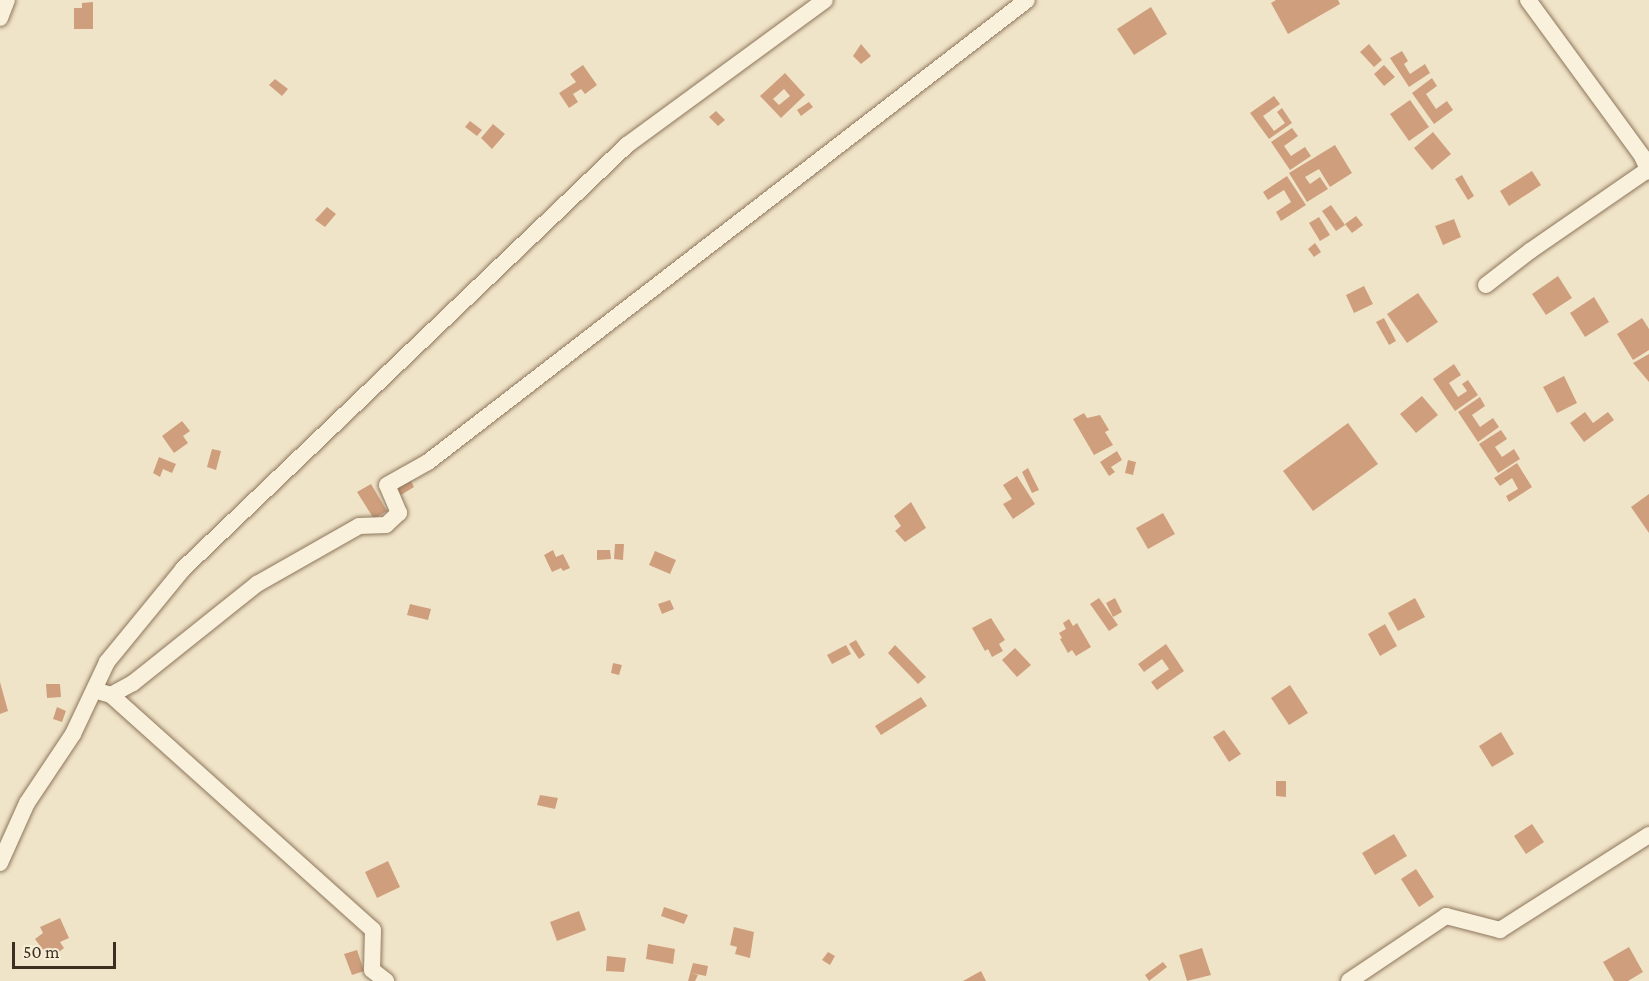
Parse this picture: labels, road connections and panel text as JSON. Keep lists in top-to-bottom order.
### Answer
{
  "scale_bar": "50 m"
}
